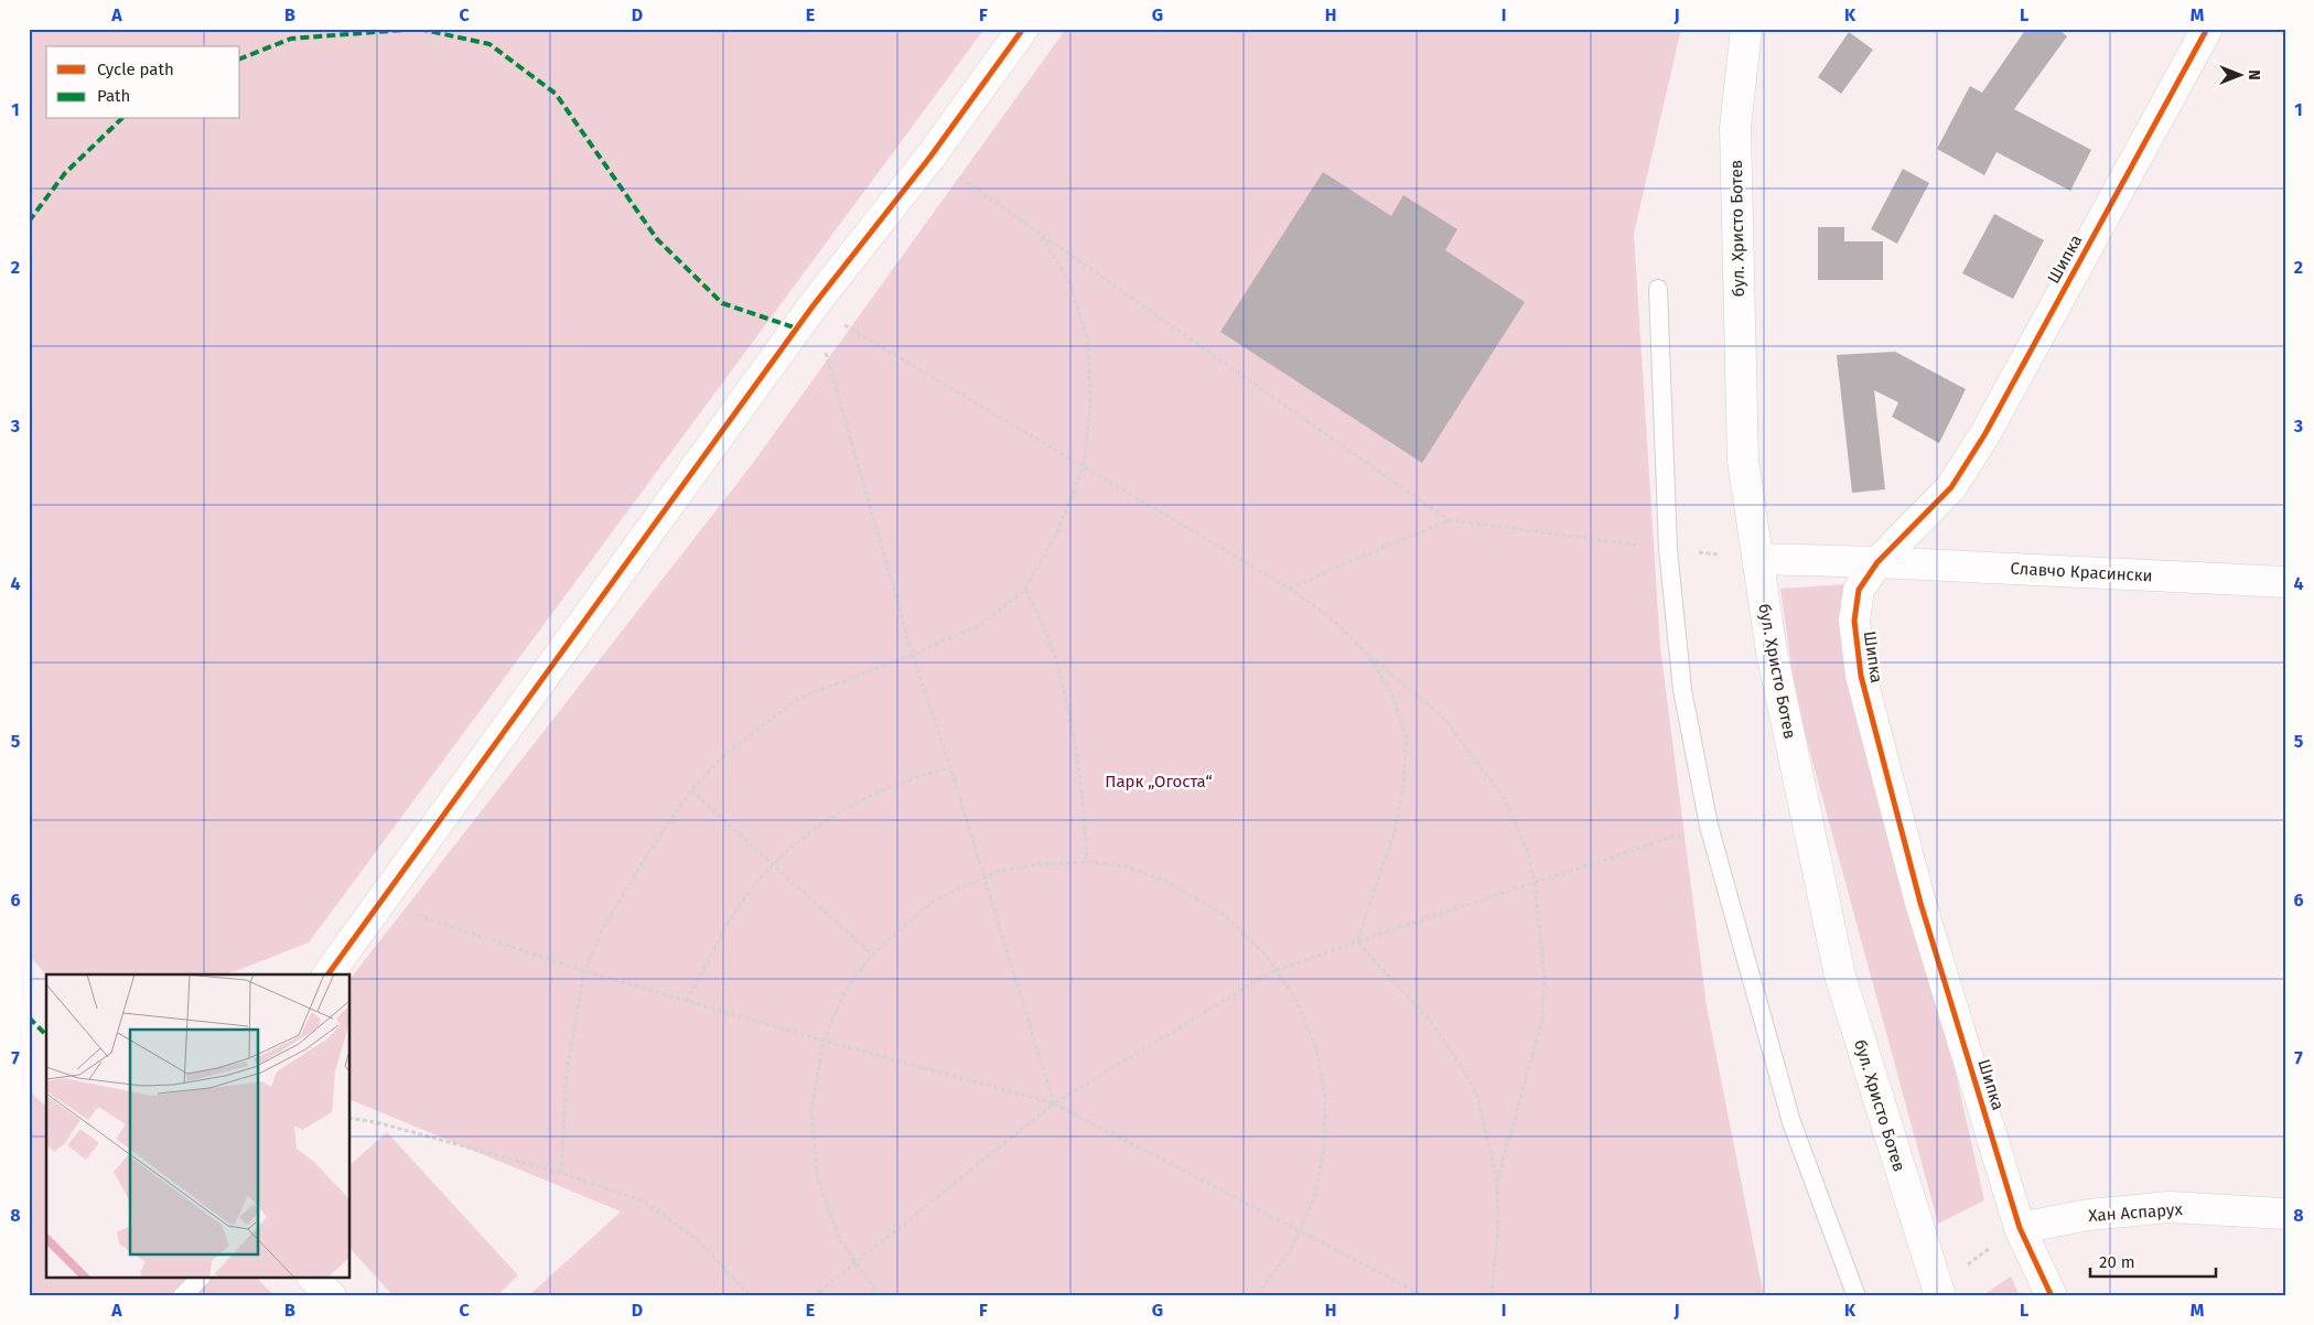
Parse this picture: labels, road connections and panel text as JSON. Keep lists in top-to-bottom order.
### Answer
{
  "streets": {
    "street": [
      "бул. Христо Ботев",
      "Шипка",
      "Славчо Красински",
      "Хан Аспарух"
    ]
  },
  "crossings": [
    ["бул. Христо Ботев", "Славчо Красински"],
    ["Шипка", "Славчо Красински"],
    ["Шипка", "Хан Аспарух"]
  ],
  "parks": ["Парк „Огоста“"],
  "legend": ["Cycle path", "Path"],
  "scale_bar": "20 m",
  "north": "right",
  "grid": {
    "columns": [
      "A",
      "B",
      "C",
      "D",
      "E",
      "F",
      "G",
      "H",
      "I",
      "J",
      "K",
      "L",
      "M"
    ],
    "rows": [
      "1",
      "2",
      "3",
      "4",
      "5",
      "6",
      "7",
      "8"
    ]
  }
}
